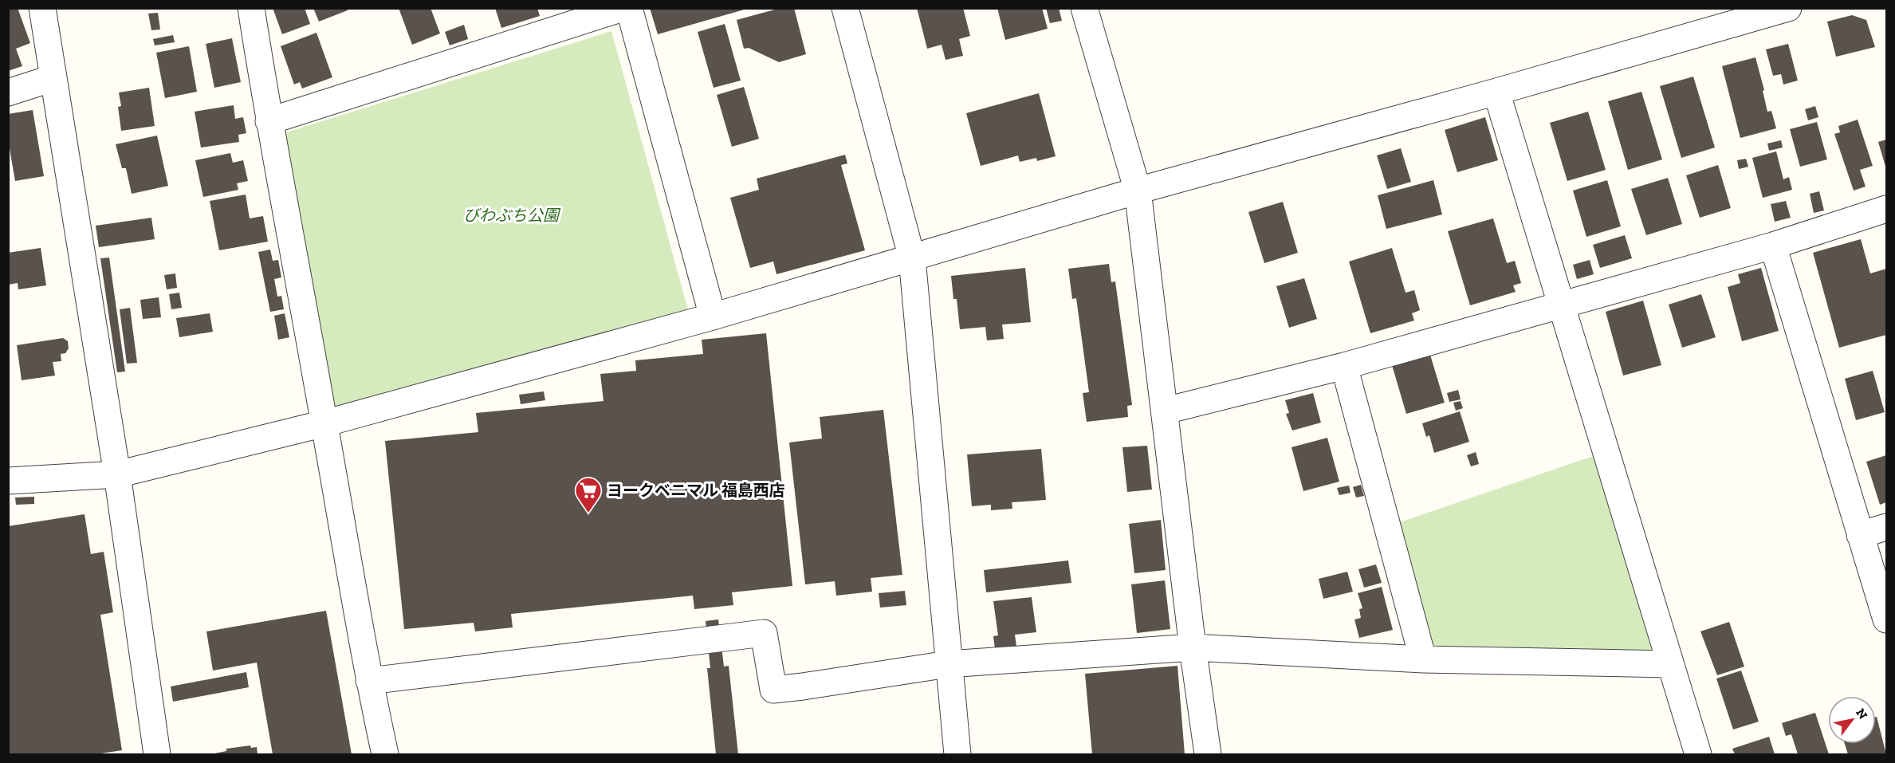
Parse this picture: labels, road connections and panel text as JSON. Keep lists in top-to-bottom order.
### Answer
{
  "parks": ["びわぶち公園"],
  "places": {
    "supermarket": ["ヨークベニマル 福島西店"]
  },
  "north": "top right"
}
